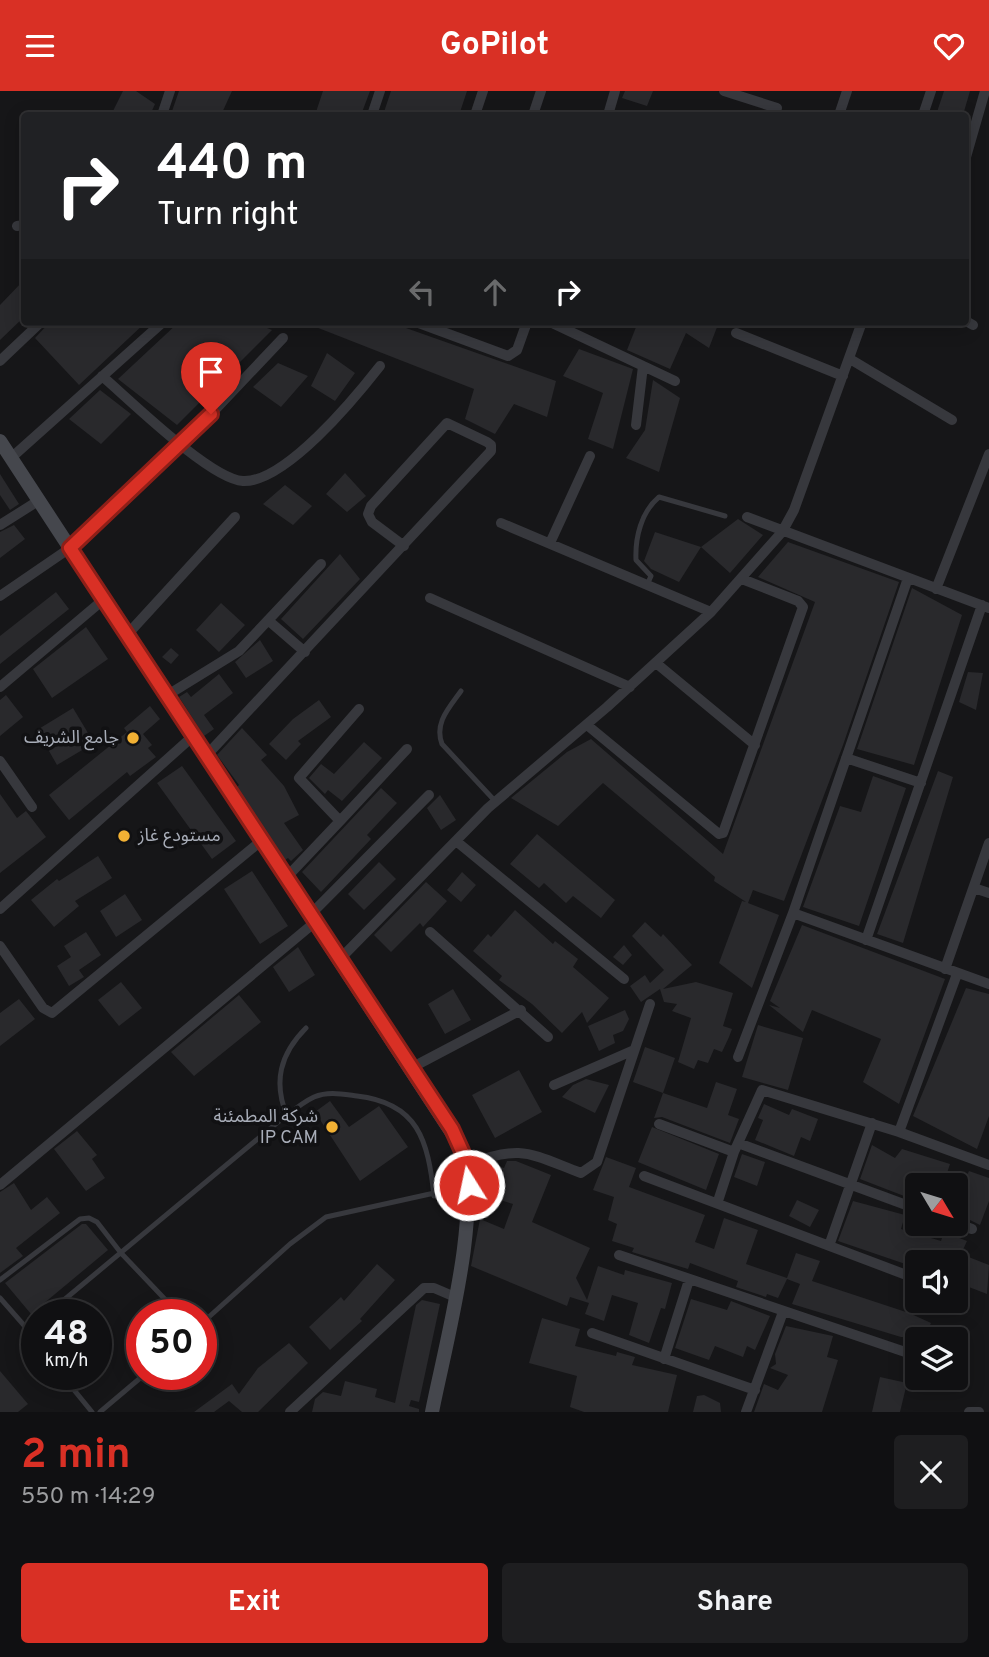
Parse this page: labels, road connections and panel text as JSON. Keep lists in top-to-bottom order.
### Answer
{
  "places": ["جامع الشريف", "مستودع غاز", "شركة المطمئنة IP CAM"],
  "north": "bottom right",
  "page": {
    "header": "GoPilot",
    "turn": ["440 m", "Turn right"],
    "speed": "48 km/h",
    "limit": "50",
    "heading": ["2 min", "550 m · 14:29"],
    "buttons": ["Exit", "Share"]
  }
}
